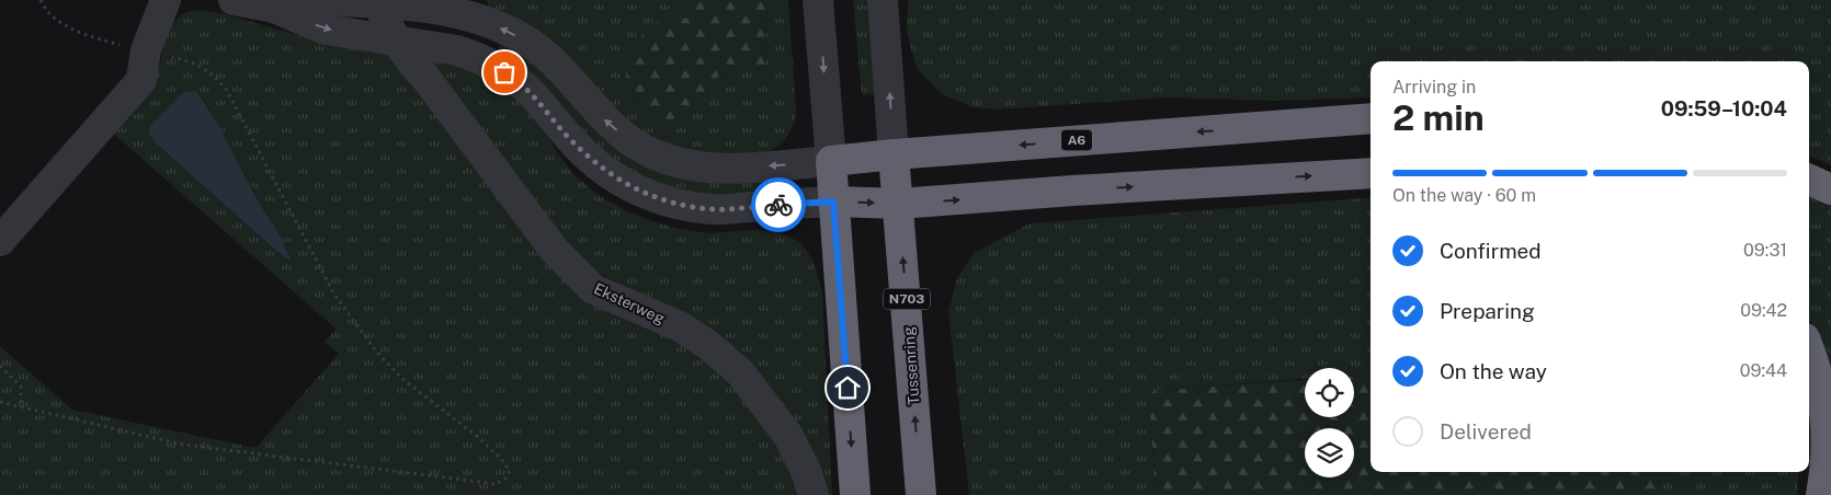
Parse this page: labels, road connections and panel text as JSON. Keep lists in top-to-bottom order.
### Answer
{
  "streets": {
    "highway": ["A6", "N703", "Tussenring"],
    "street": ["Eksterweg"]
  },
  "crossings": [
    ["A6", "Tussenring"]
  ],
  "page": {
    "heading": ["2 min", "Arriving in", "09:59–10:04"],
    "bar": "On the way · 60 m",
    "list": [
      ["Confirmed", "09:31"],
      ["Preparing", "09:42"],
      ["On the way", "09:44"],
      "Delivered"
    ]
  }
}
